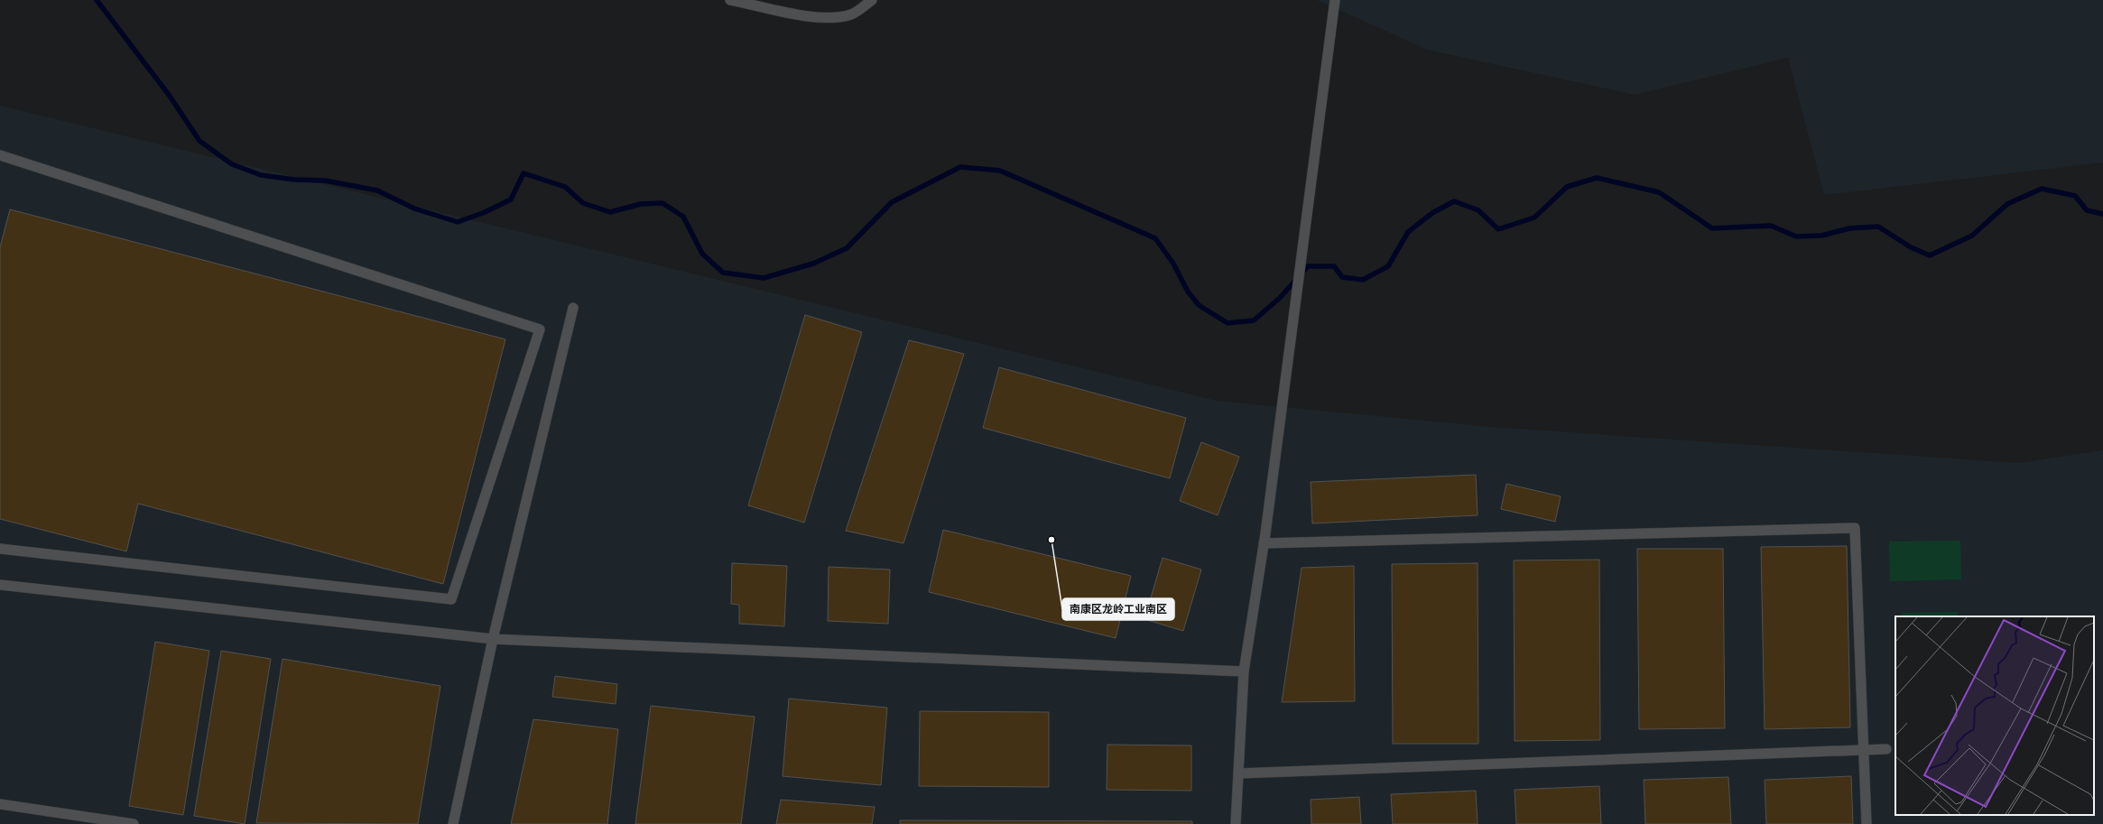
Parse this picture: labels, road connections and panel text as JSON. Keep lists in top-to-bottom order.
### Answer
{
  "places": ["南康区龙岭工业南区"]
}
